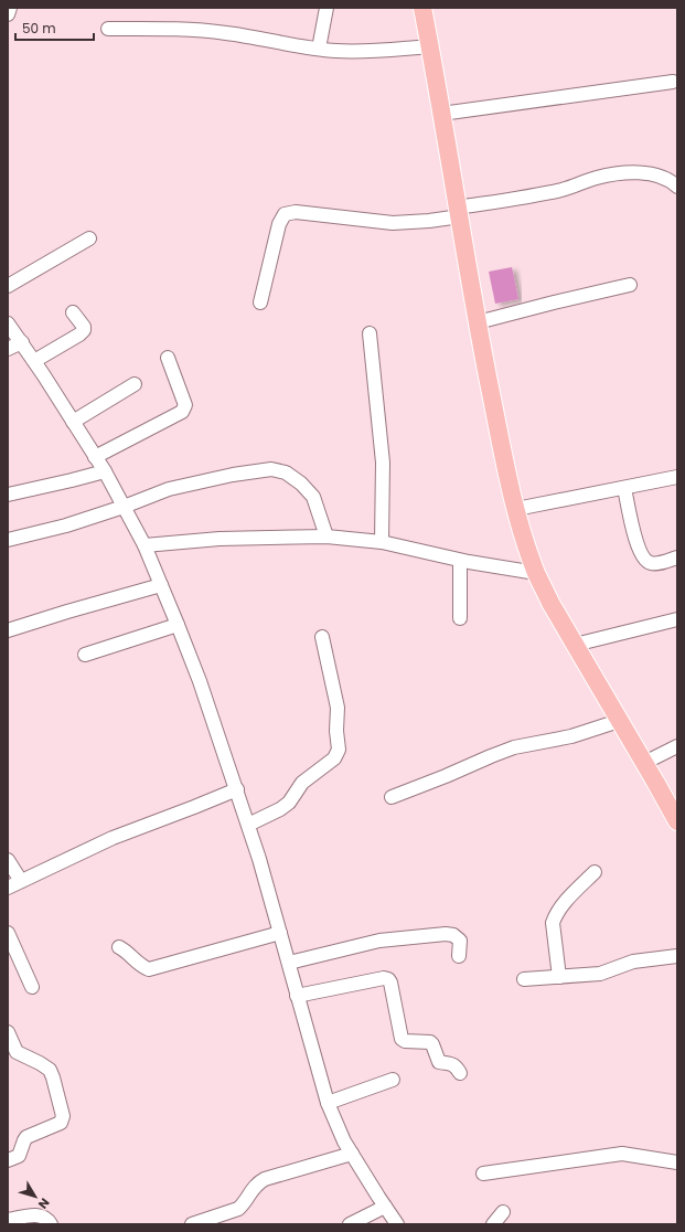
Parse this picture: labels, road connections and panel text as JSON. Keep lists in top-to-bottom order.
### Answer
{
  "scale_bar": "50 m",
  "north": "bottom right"
}
